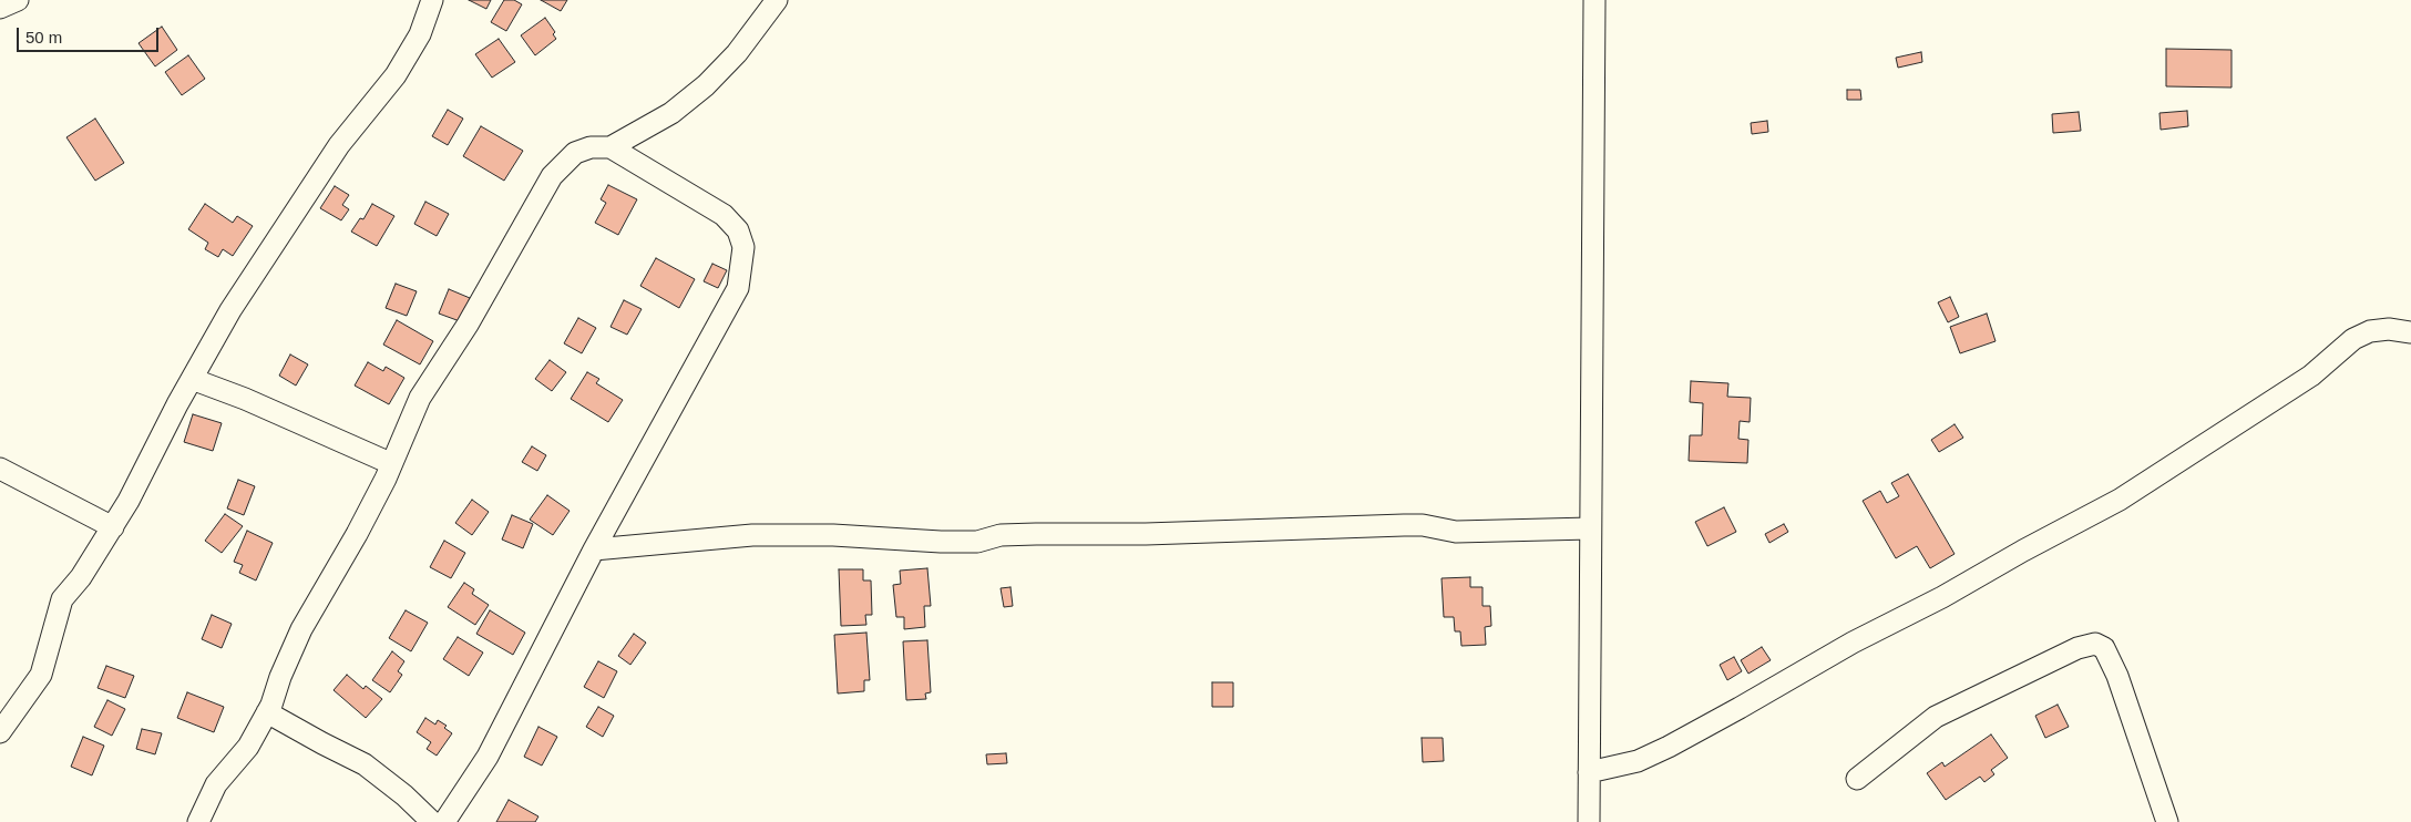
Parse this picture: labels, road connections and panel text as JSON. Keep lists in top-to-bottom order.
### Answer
{
  "scale_bar": "50 m"
}
